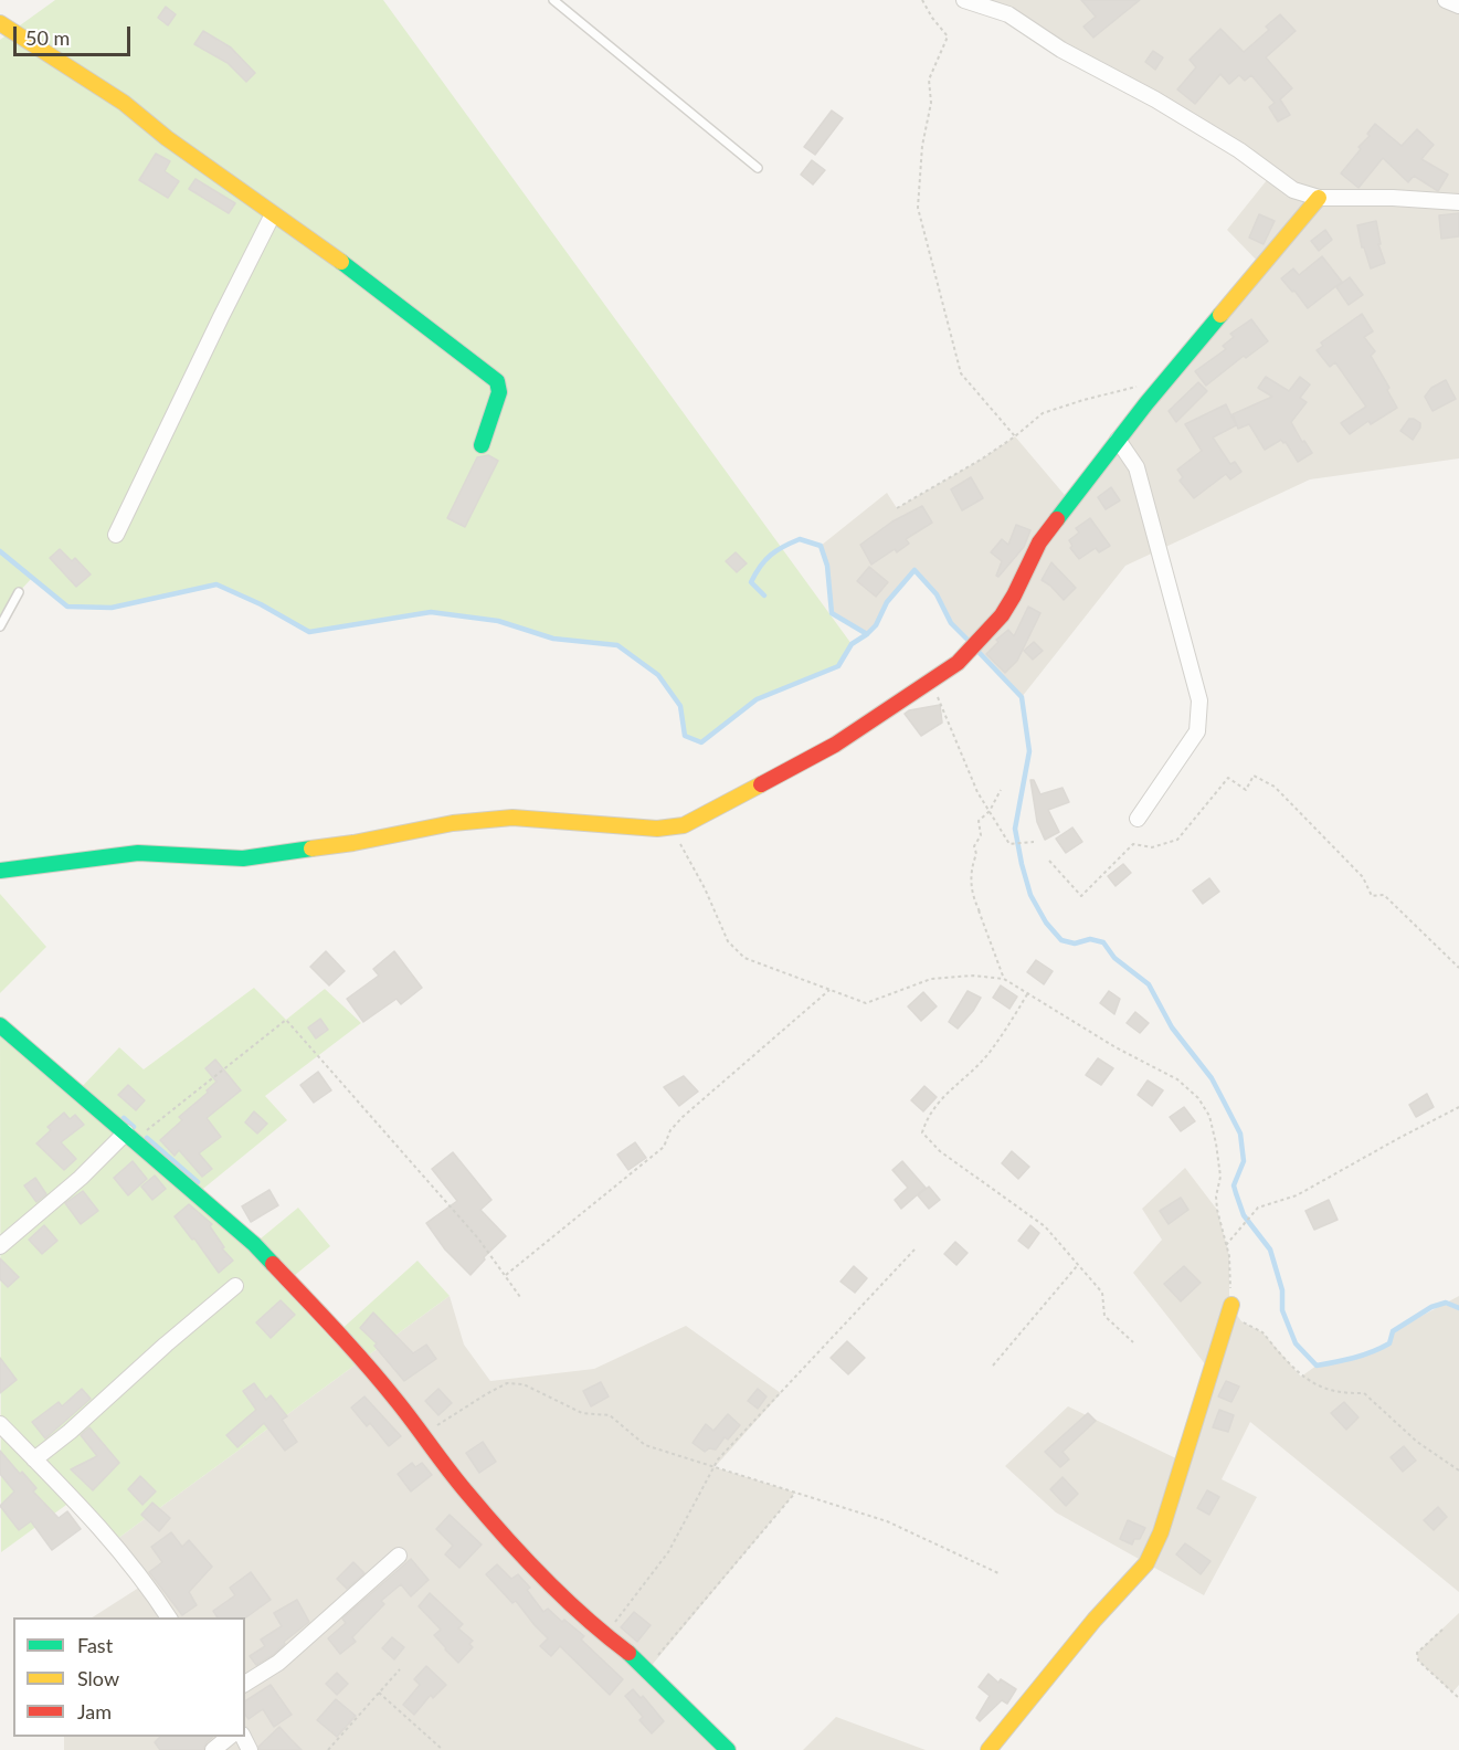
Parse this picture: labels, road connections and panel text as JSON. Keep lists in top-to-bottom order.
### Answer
{
  "legend": ["Fast", "Slow", "Jam"],
  "scale_bar": "50 m"
}
